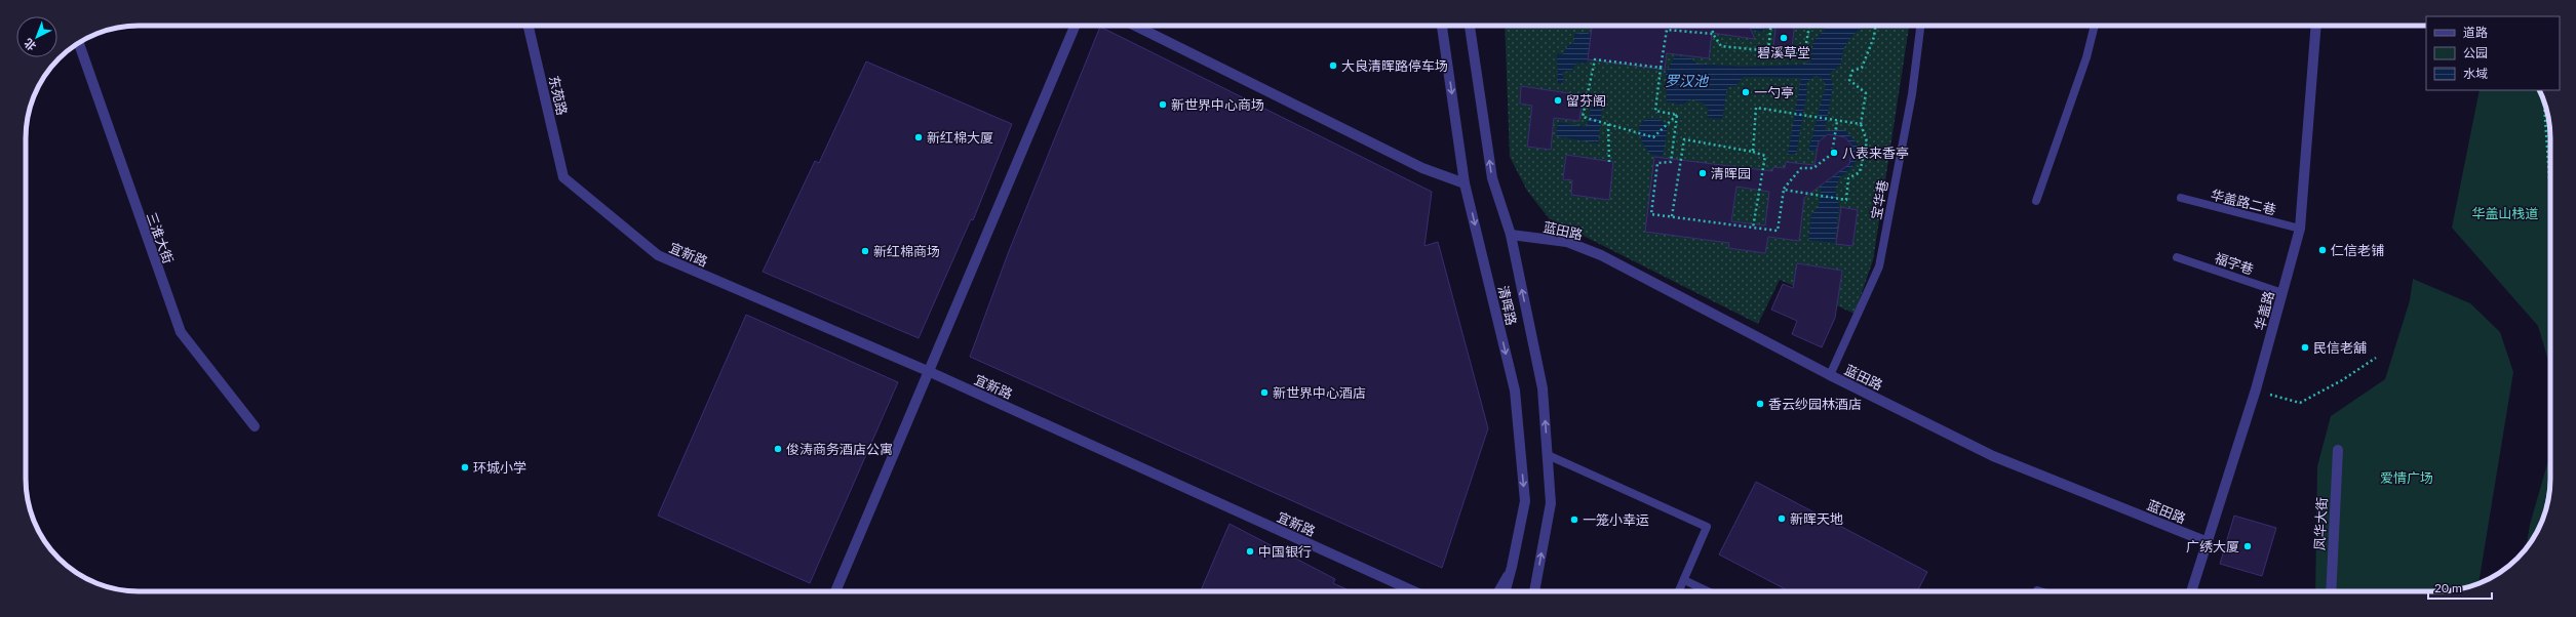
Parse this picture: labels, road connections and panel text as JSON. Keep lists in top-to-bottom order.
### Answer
{
  "streets": {
    "street": [
      "东苑路",
      "蓝田路",
      "三淮大街",
      "宜新路",
      "清晖路",
      "华盖路",
      "凤华大街"
    ],
    "lane": ["宝华巷", "华盖路二巷", "福字巷"]
  },
  "crossings": [
    ["东苑路", "宜新路"],
    ["宝华巷", "蓝田路"],
    ["华盖路二巷", "华盖路"],
    ["蓝田路", "清晖路"],
    ["蓝田路", "华盖路"],
    ["福字巷", "华盖路"]
  ],
  "water": ["罗汉池"],
  "parks": ["华盖山栈道", "爱情广场"],
  "places": [
    "碧溪草堂",
    "大良清晖路停车场",
    "一勺亭",
    "留芬阁",
    "新世界中心商场",
    "新红棉大厦",
    "八表来香亭",
    "清晖园",
    "仁信老铺",
    "新红棉商场",
    "民信老舖",
    "新世界中心酒店",
    "香云纱园林酒店",
    "俊涛商务酒店公寓",
    "环城小学",
    "新晖天地",
    "一笼小幸运",
    "广绣大厦",
    "中国银行"
  ],
  "legend": ["道路", "公园", "水域"],
  "scale_bar": "20 m",
  "north": "bottom left"
}
